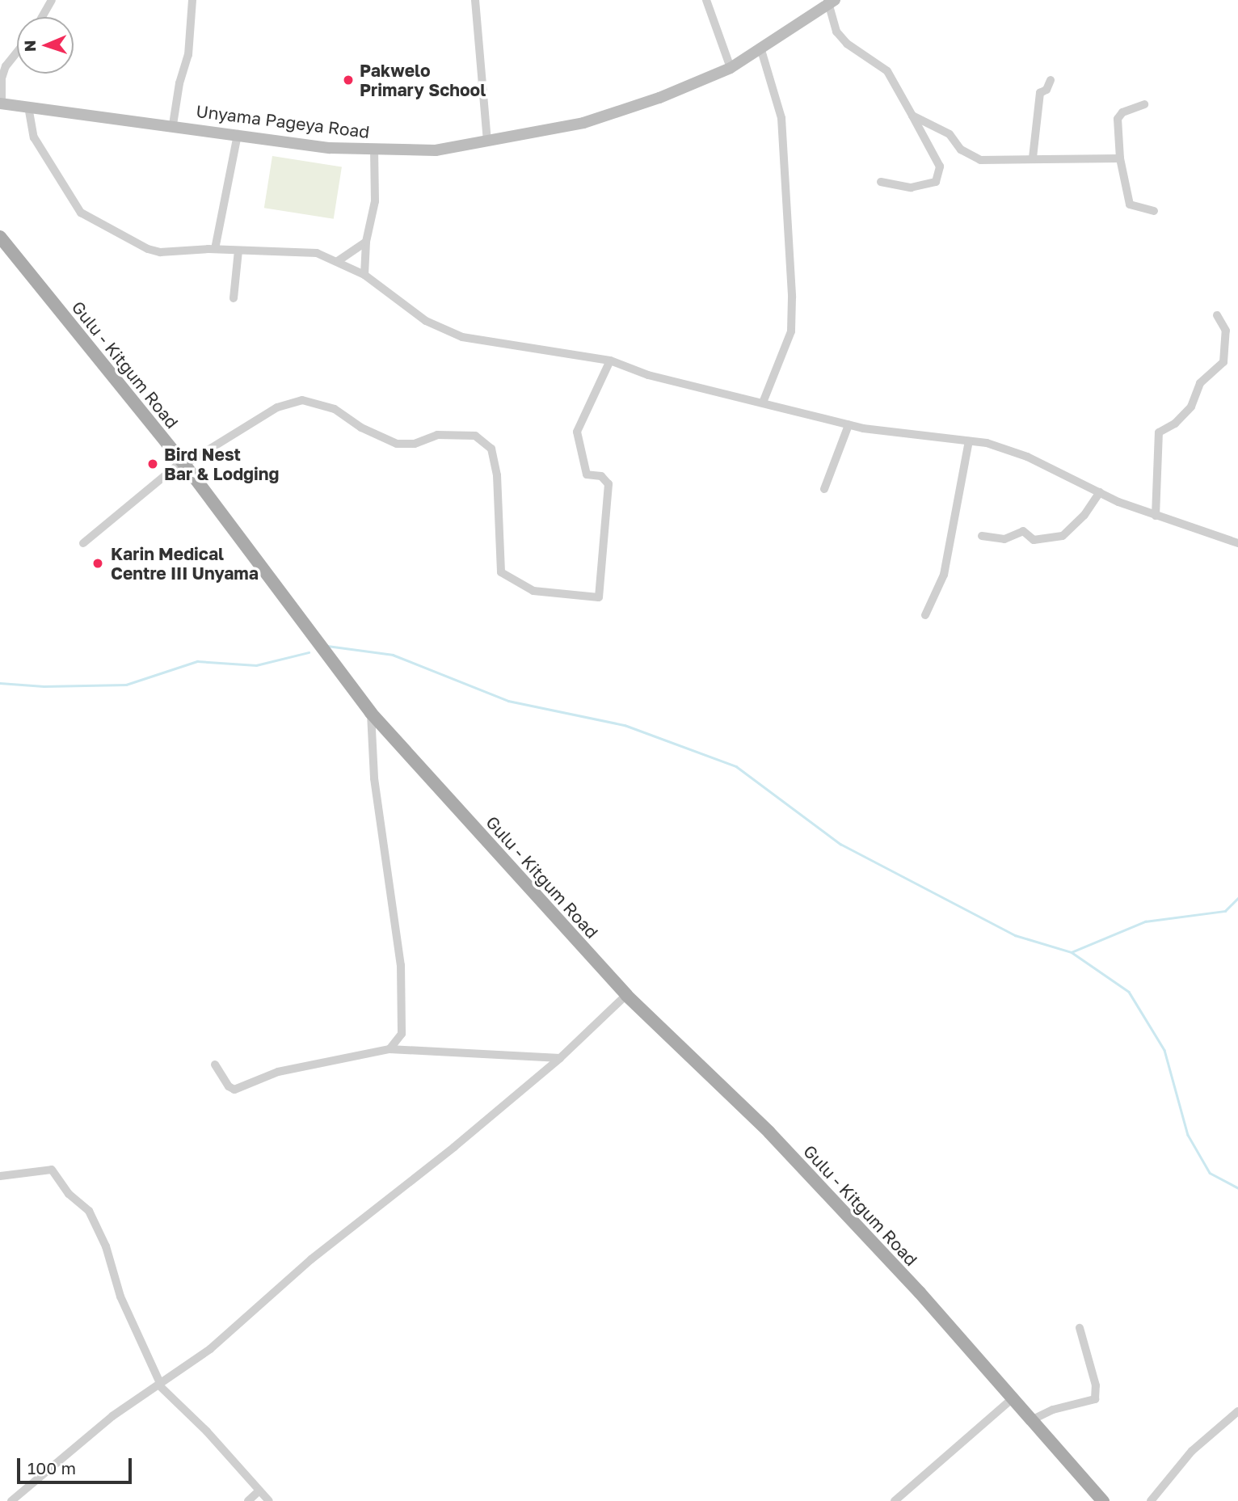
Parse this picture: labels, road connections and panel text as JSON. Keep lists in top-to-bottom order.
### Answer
{
  "streets": {
    "main road": ["Gulu - Kitgum Road"],
    "street": ["Unyama Pageya Road"]
  },
  "places": ["Pakwelo Primary School", "Bird Nest Bar & Lodging", "Karin Medical Centre III Unyama"],
  "scale_bar": "100 m",
  "north": "left"
}
